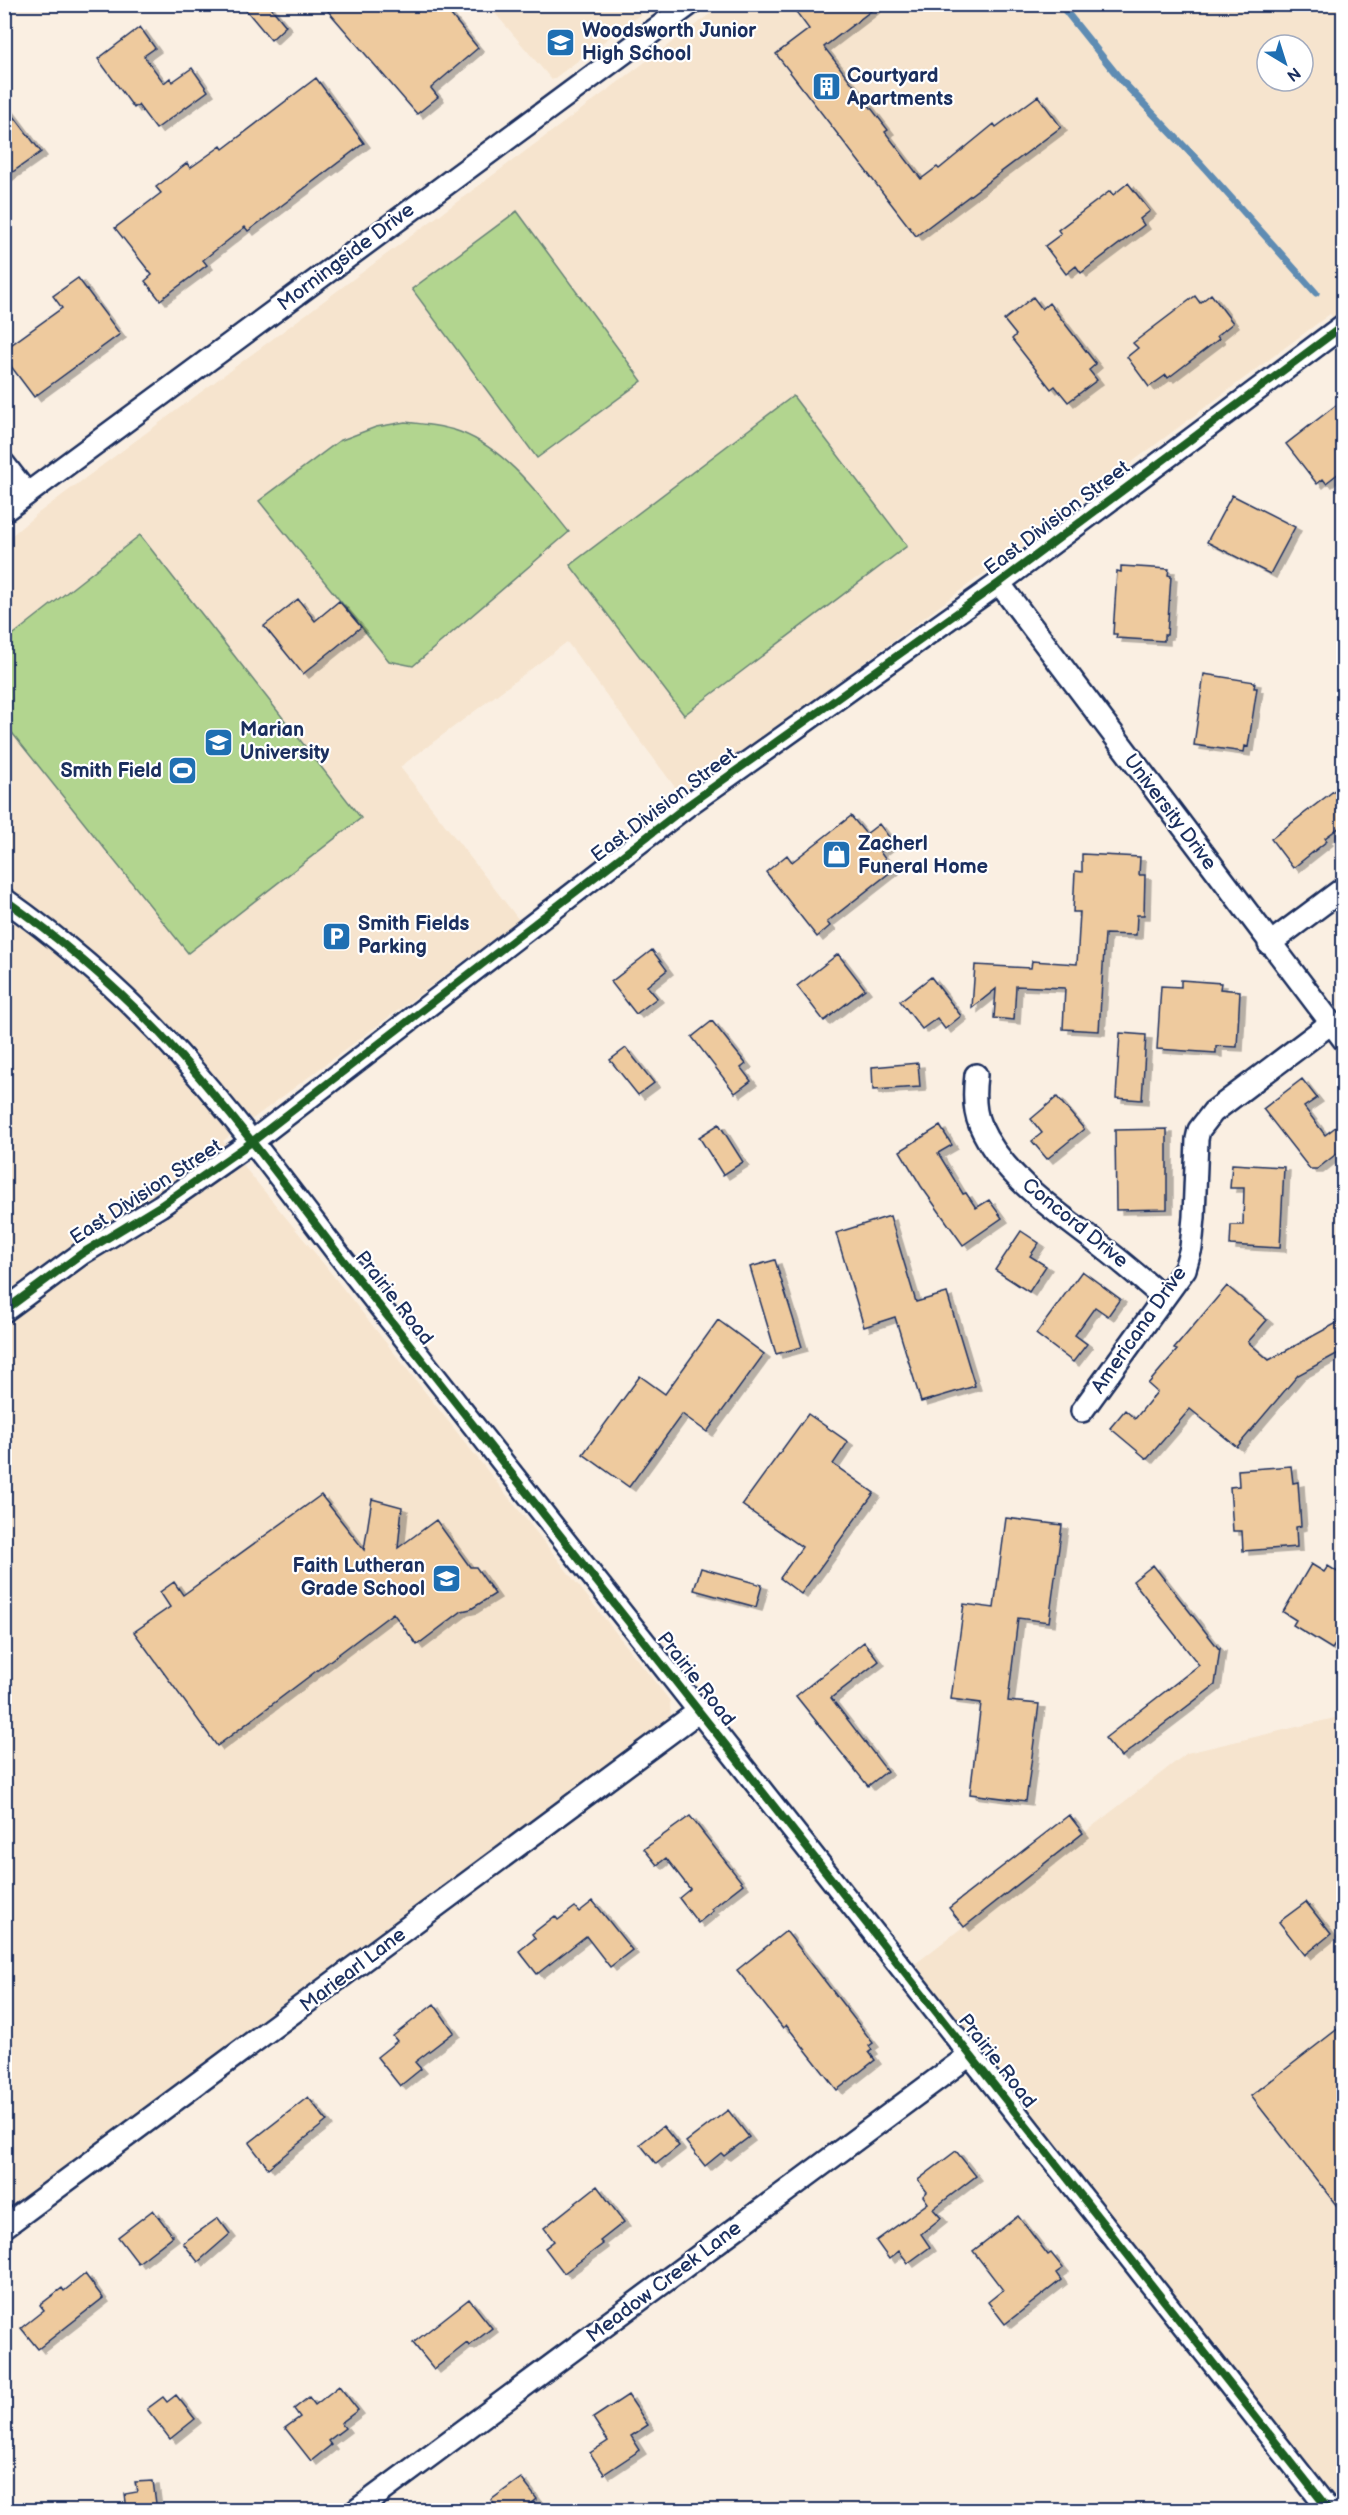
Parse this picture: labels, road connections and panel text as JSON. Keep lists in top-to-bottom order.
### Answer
{
  "streets": {
    "street": [
      "Morningside Drive",
      "East Division Street",
      "University Drive",
      "Concord Drive",
      "Prairie Road",
      "Americana Drive",
      "Mariearl Lane",
      "Meadow Creek Lane"
    ]
  },
  "crossings": [
    ["East Division Street", "University Drive"],
    ["East Division Street", "Prairie Road"],
    ["University Drive", "Americana Drive"],
    ["Concord Drive", "Americana Drive"],
    ["Prairie Road", "Mariearl Lane"],
    ["Prairie Road", "Meadow Creek Lane"]
  ],
  "places": {
    "school or university": ["Woodsworth Junior High School", "Marian University", "Faith Lutheran Grade School"],
    "building": ["Courtyard Apartments"],
    "sports": ["Smith Field"],
    "shop": ["Zacherl Funeral Home"],
    "parking": ["Smith Fields Parking"]
  },
  "north": "bottom right"
}
